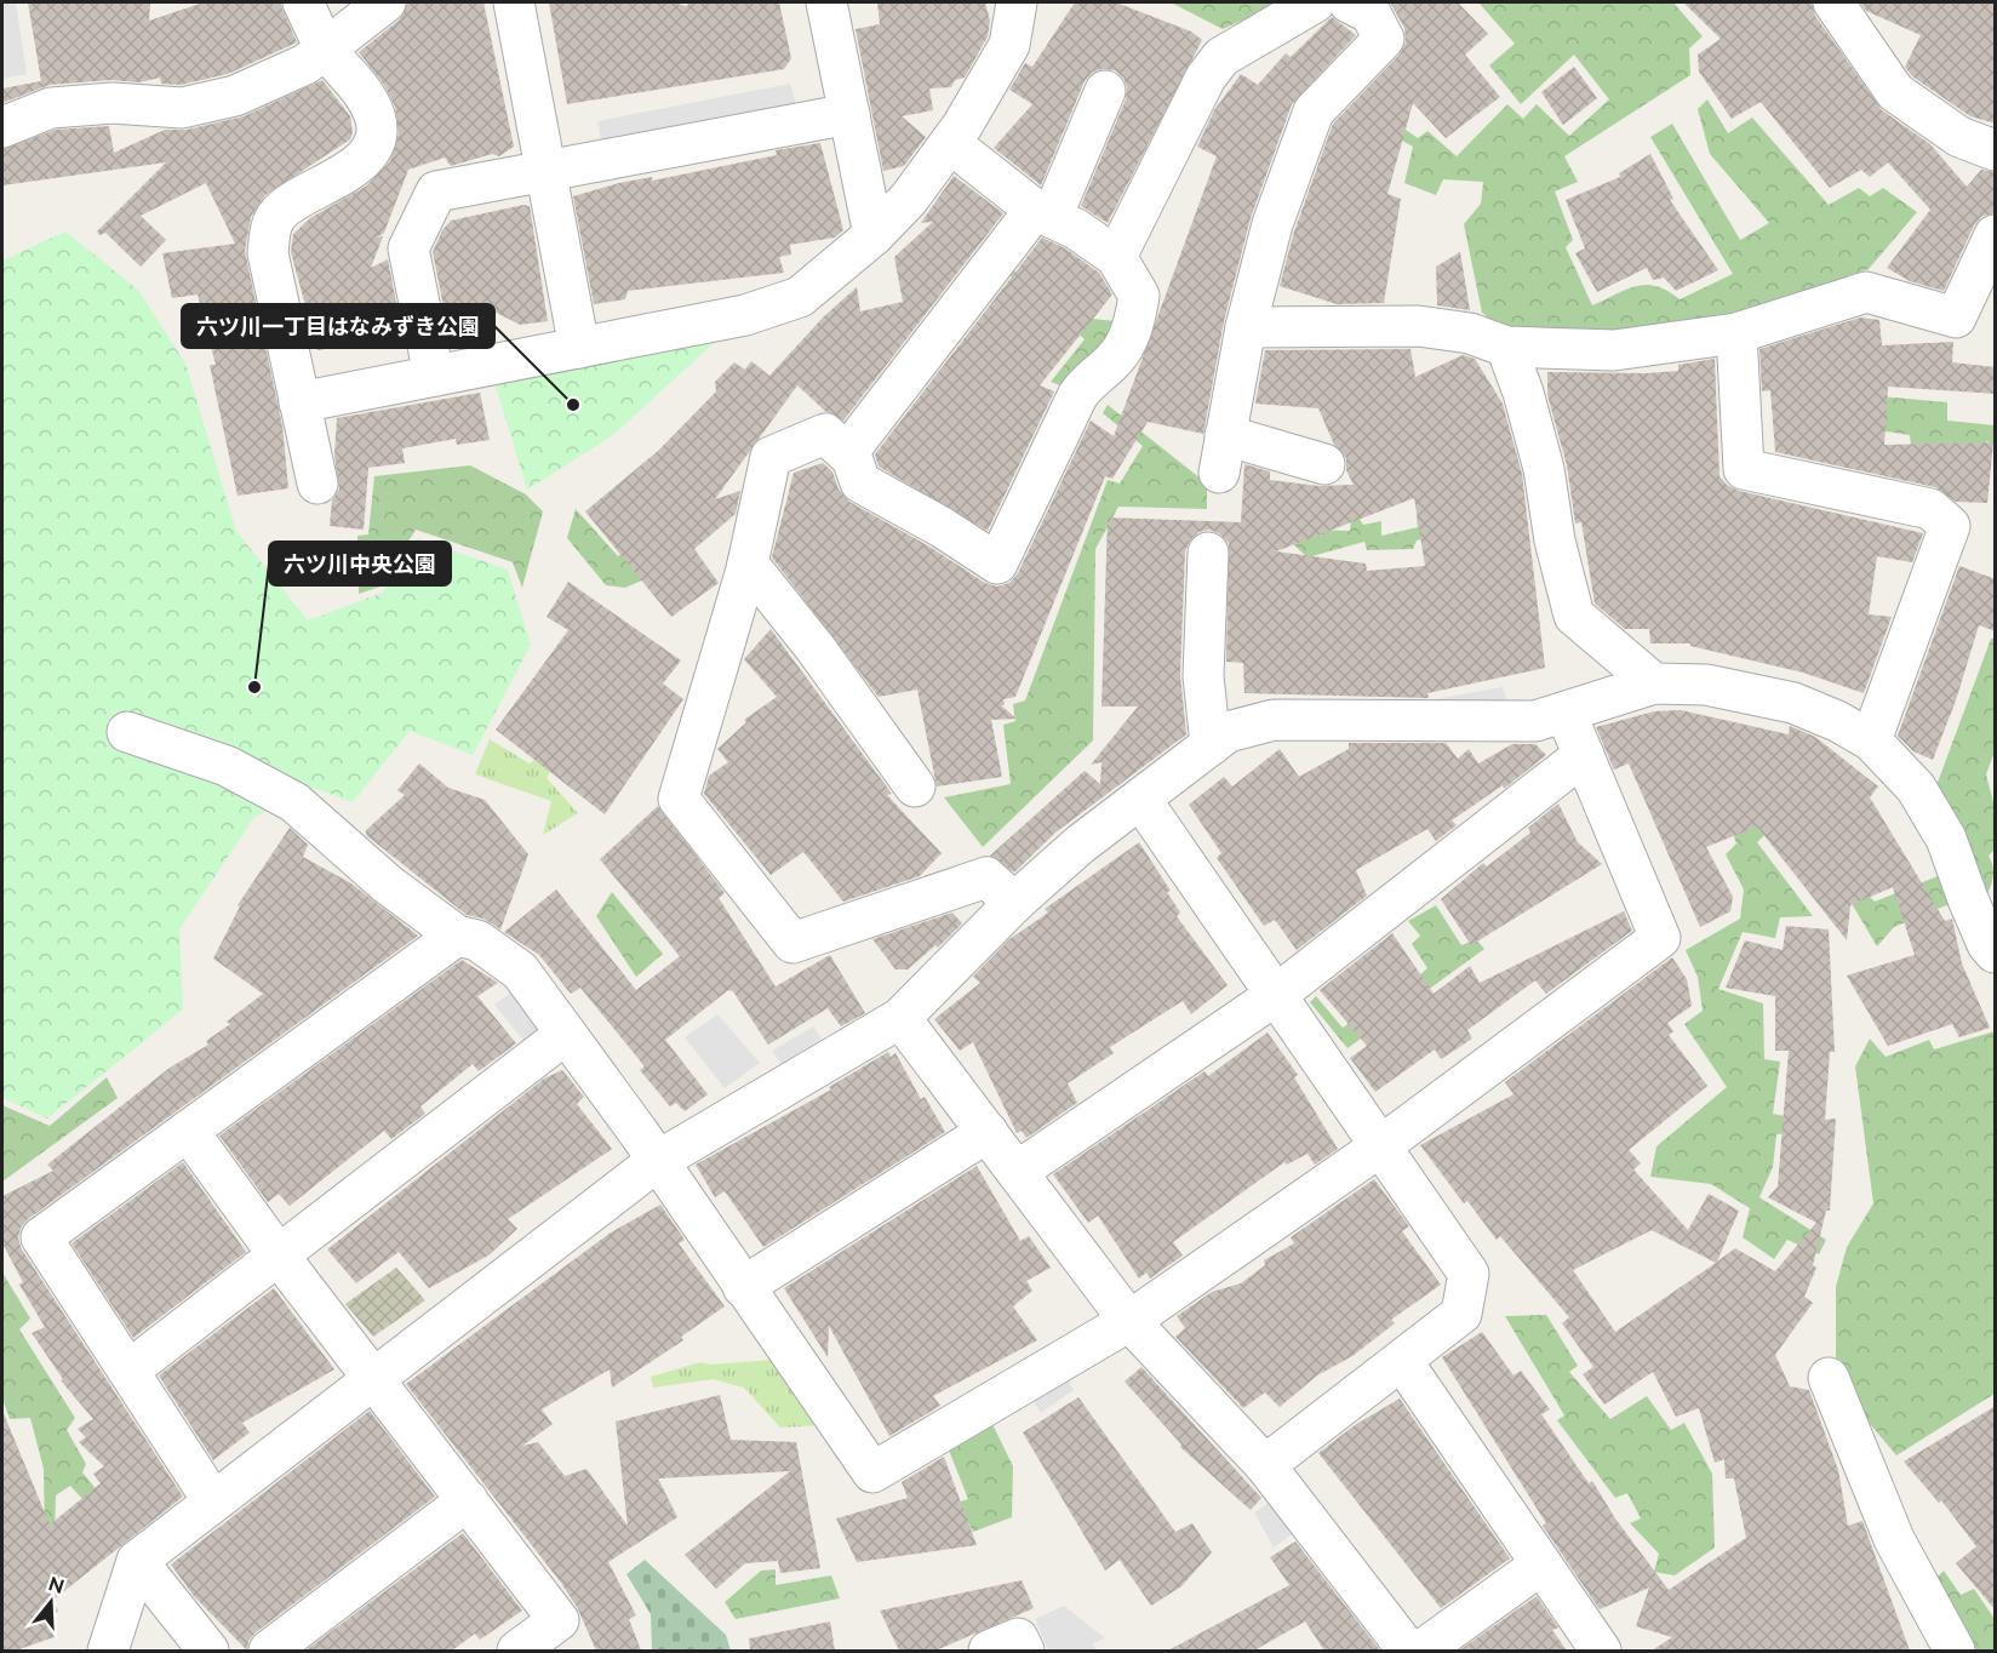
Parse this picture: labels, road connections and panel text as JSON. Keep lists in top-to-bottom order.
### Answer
{
  "places": ["六ツ川一丁目はなみずき公園", "六ツ川中央公園"],
  "north": "top"
}
